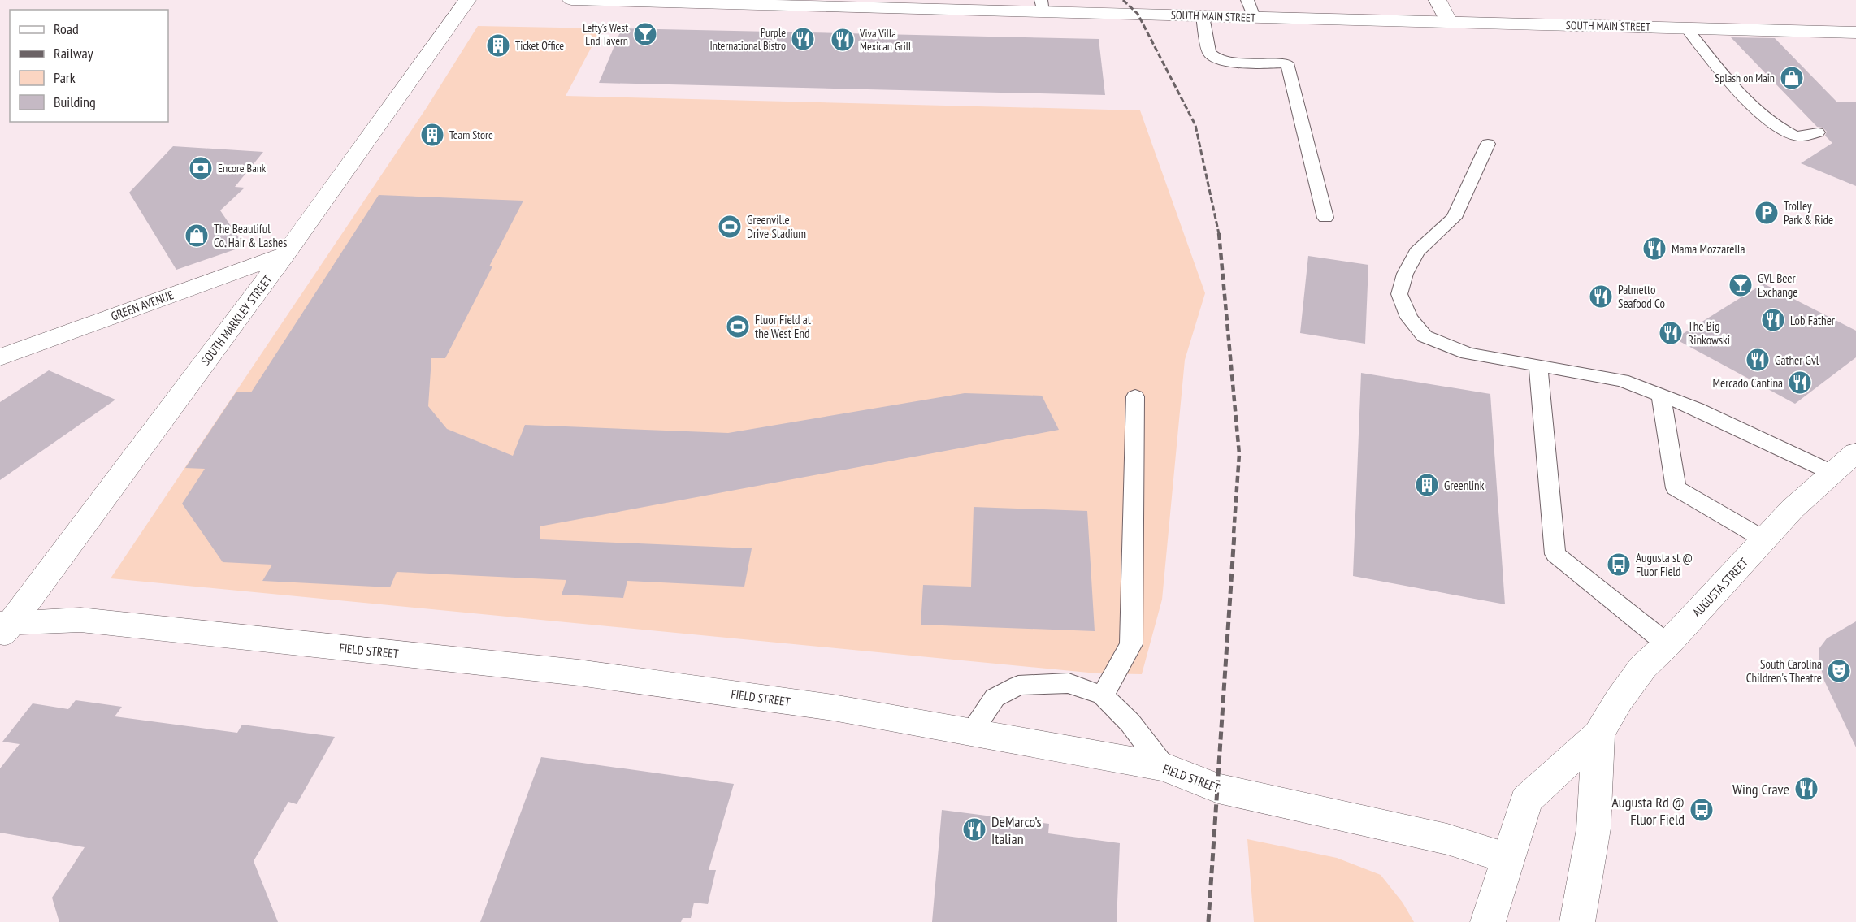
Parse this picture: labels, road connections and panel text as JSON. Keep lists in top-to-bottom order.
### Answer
{
  "streets": {
    "street": [
      "SOUTH MAIN STREET",
      "GREEN AVENUE",
      "SOUTH MARKLEY STREET",
      "AUGUSTA STREET",
      "FIELD STREET"
    ]
  },
  "crossings": [
    ["GREEN AVENUE", "SOUTH MARKLEY STREET"],
    ["SOUTH MARKLEY STREET", "FIELD STREET"],
    ["AUGUSTA STREET", "FIELD STREET"]
  ],
  "places": {
    "bar": ["Lefty’s West End Tavern", "GVL Beer Exchange"],
    "restaurant": [
      "Purple International Bistro",
      "Viva Villa Mexican Grill",
      "Mama Mozzarella",
      "Palmetto Seafood Co",
      "Lob Father",
      "The Big Rinkowski",
      "Gather Gvl",
      "Mercado Cantina",
      "Wing Crave",
      "DeMarco’s Italian"
    ],
    "building": ["Ticket Office", "Team Store", "Greenlink"],
    "shop": ["Splash on Main", "The Beautiful Co. Hair & Lashes"],
    "bank": ["Encore Bank"],
    "parking": ["Trolley Park & Ride"],
    "sports": ["Greenville Drive Stadium", "Fluor Field at the West End"],
    "bus stop": ["Augusta st @ Fluor Field", "Augusta Rd @ Fluor Field"],
    "theatre": ["South Carolina Children's Theatre"]
  },
  "legend": [
    "Road",
    "Railway",
    "Park",
    "Building"
  ]
}
